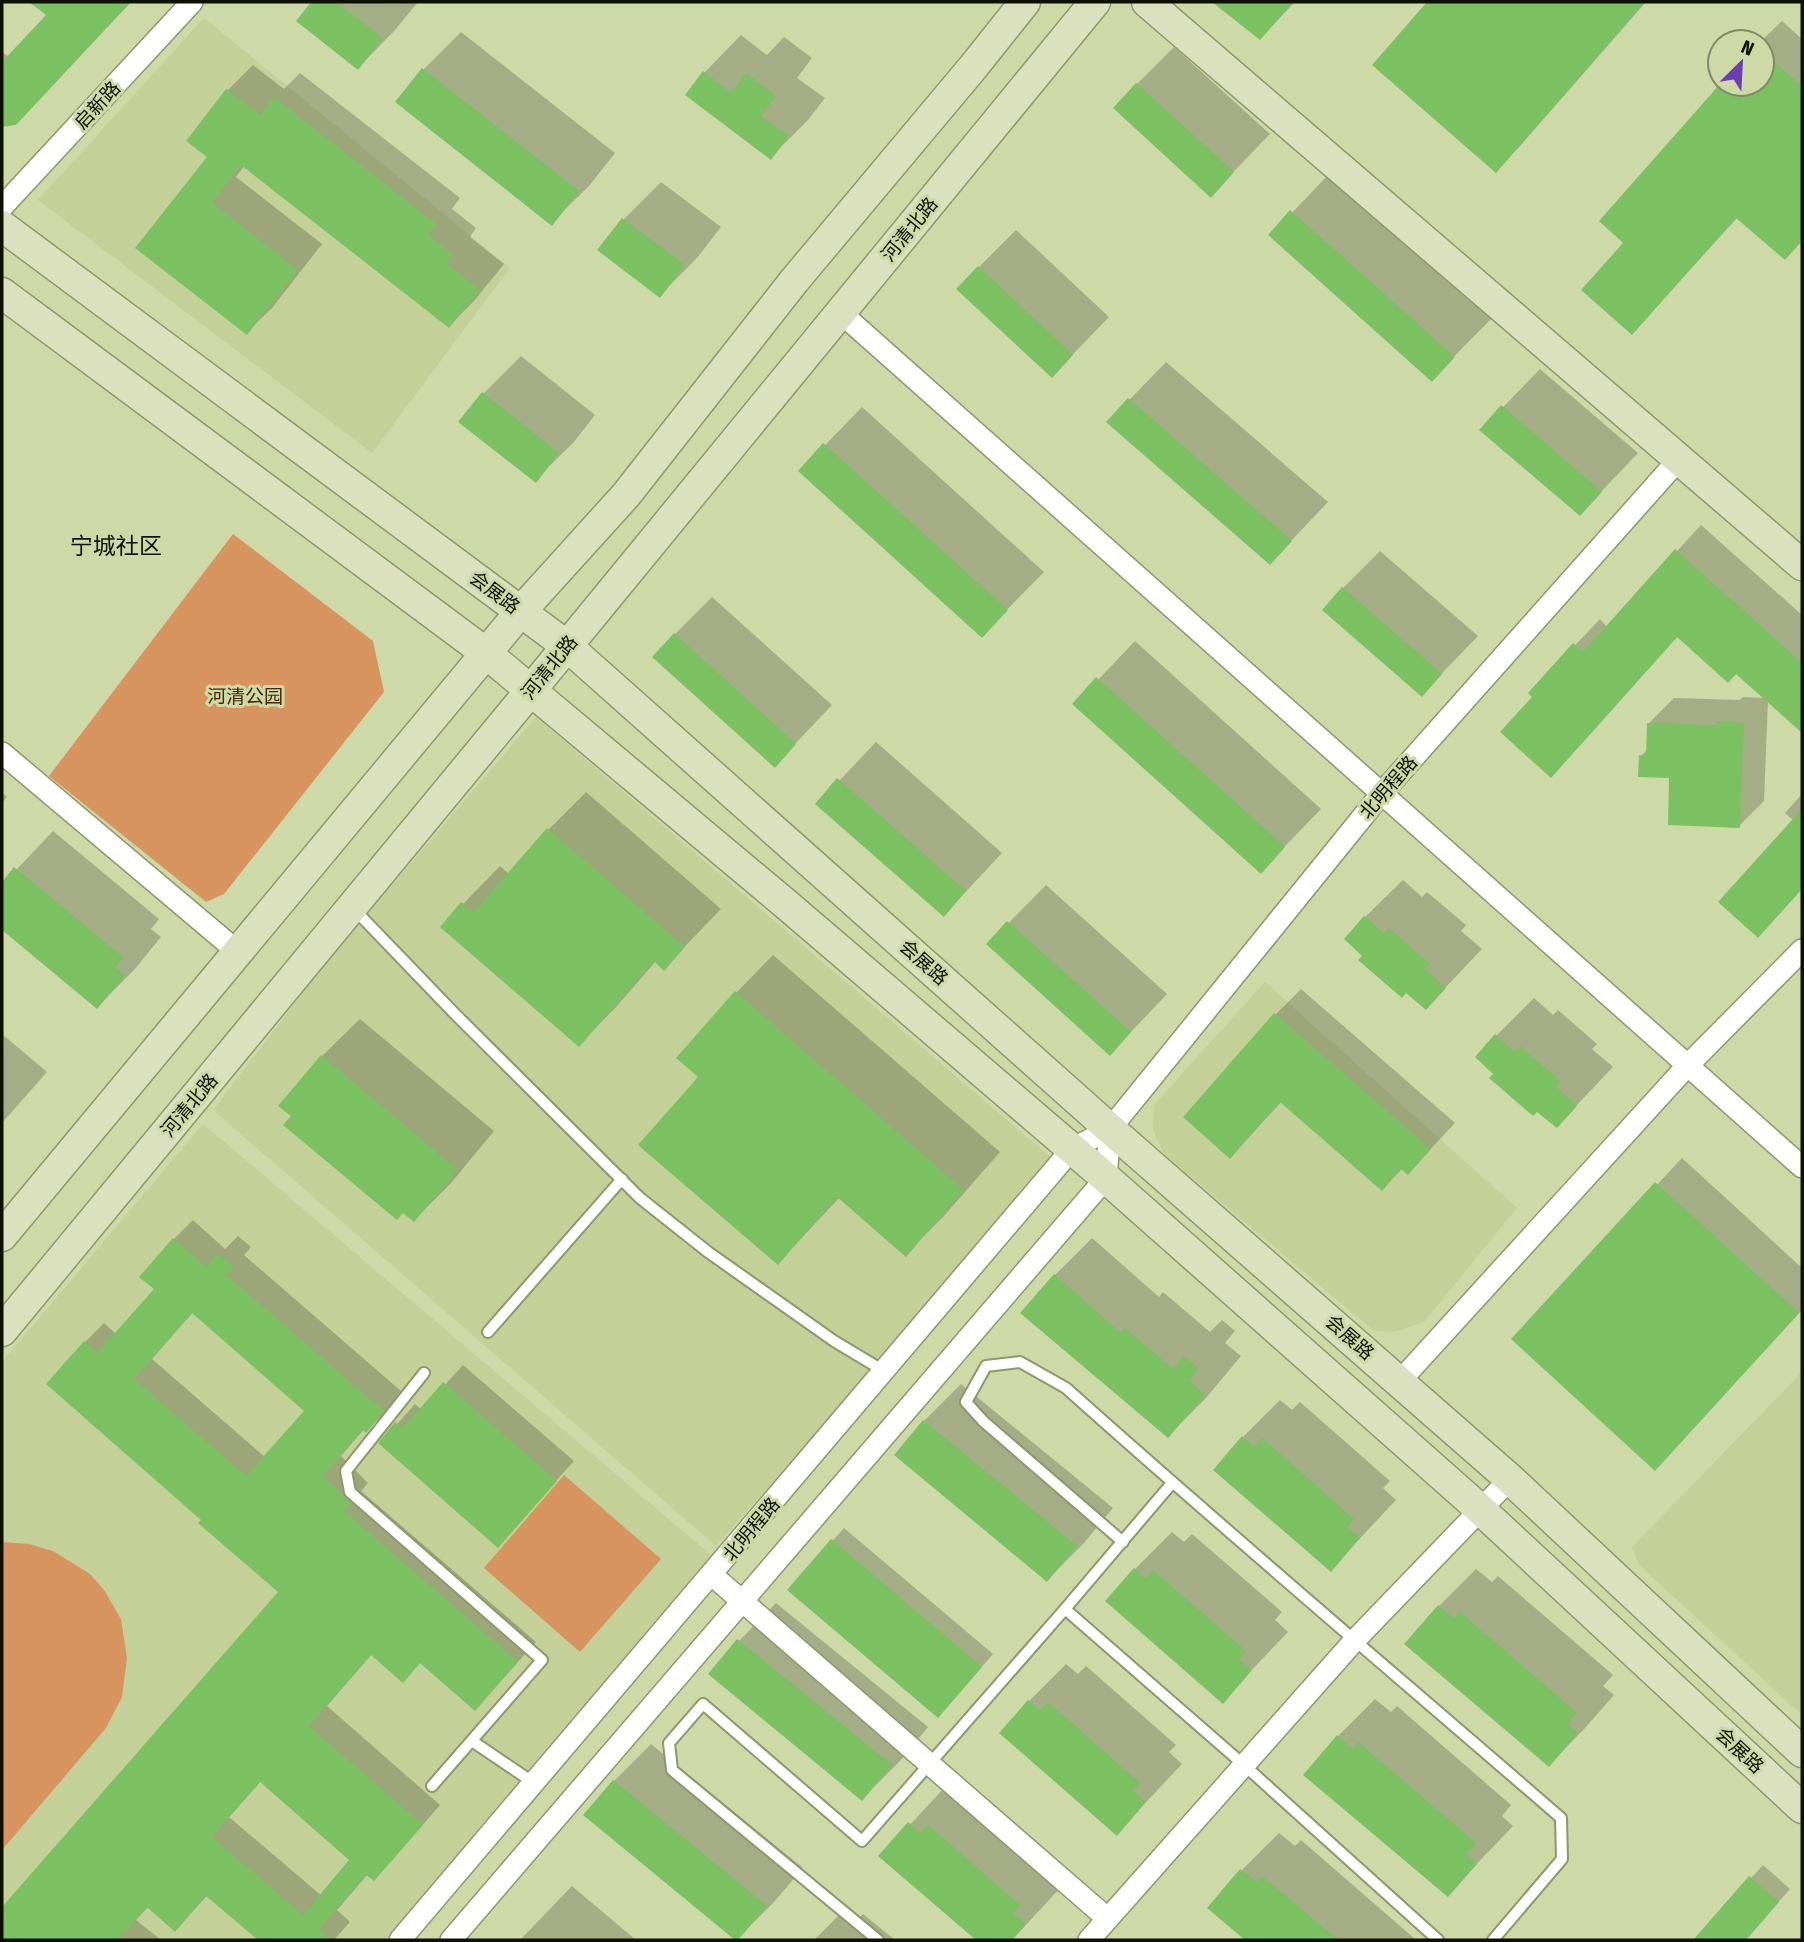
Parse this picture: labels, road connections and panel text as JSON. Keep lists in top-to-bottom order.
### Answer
{
  "streets": {
    "street": [
      "启新路",
      "河清北路",
      "会展路",
      "北明程路"
    ]
  },
  "crossings": [
    ["河清北路", "会展路"],
    ["会展路", "北明程路"]
  ],
  "districts": ["宁城社区"],
  "parks": ["河清公园"],
  "north": "top right"
}
